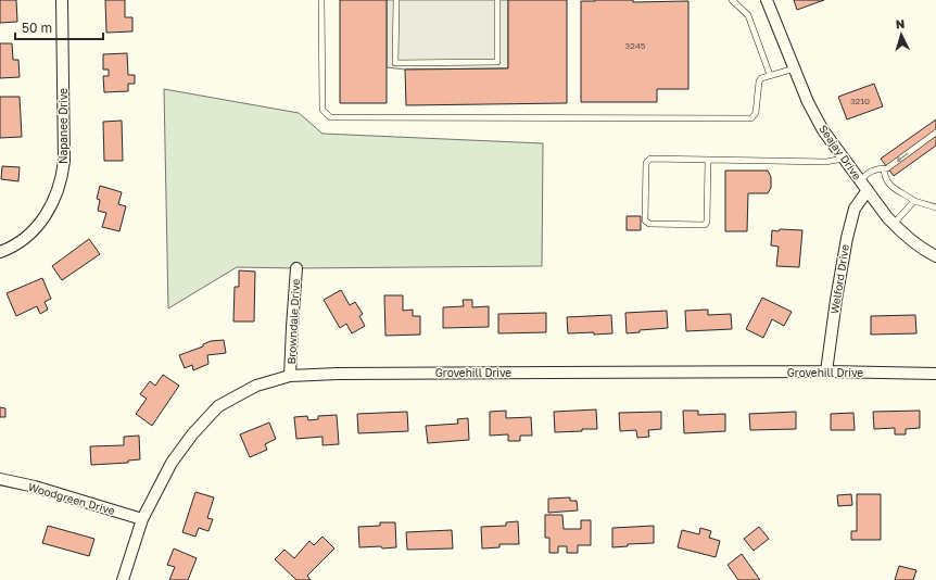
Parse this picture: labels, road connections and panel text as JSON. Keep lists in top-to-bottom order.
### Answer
{
  "streets": {
    "street": [
      "Napanee Drive",
      "Seajay Drive",
      "Welford Drive",
      "Browndale Drive",
      "Grovehill Drive",
      "Woodgreen Drive"
    ]
  },
  "crossings": [
    ["Seajay Drive", "Welford Drive"],
    ["Welford Drive", "Grovehill Drive"],
    ["Browndale Drive", "Grovehill Drive"],
    ["Grovehill Drive", "Woodgreen Drive"]
  ],
  "house_numbers": ["3245", "3210"],
  "scale_bar": "50 m",
  "north": "top"
}
